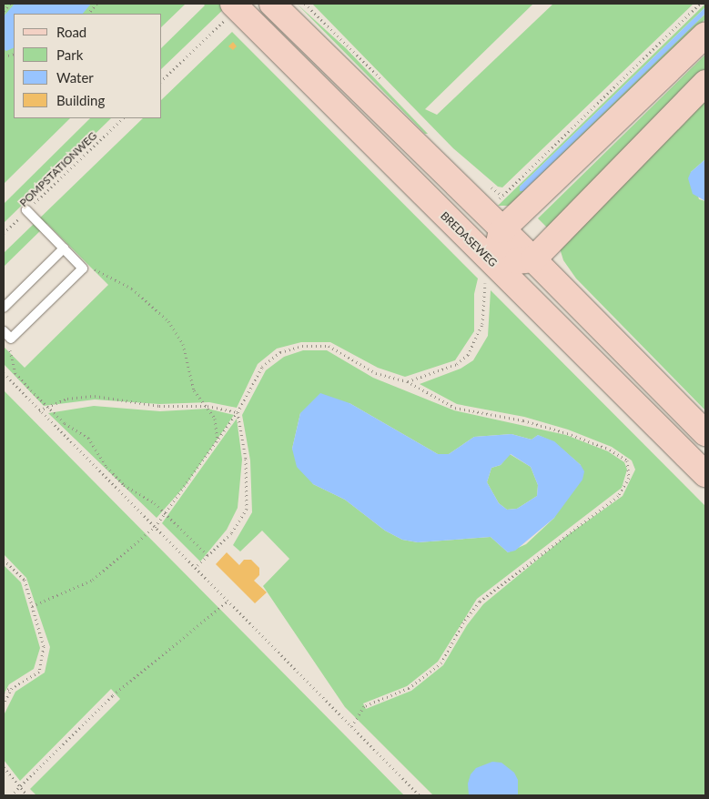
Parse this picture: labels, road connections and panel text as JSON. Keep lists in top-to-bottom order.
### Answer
{
  "streets": {
    "main road": ["BREDASEWEG"],
    "path": ["POMPSTATIONWEG"]
  },
  "legend": [
    "Road",
    "Park",
    "Water",
    "Building"
  ]
}
